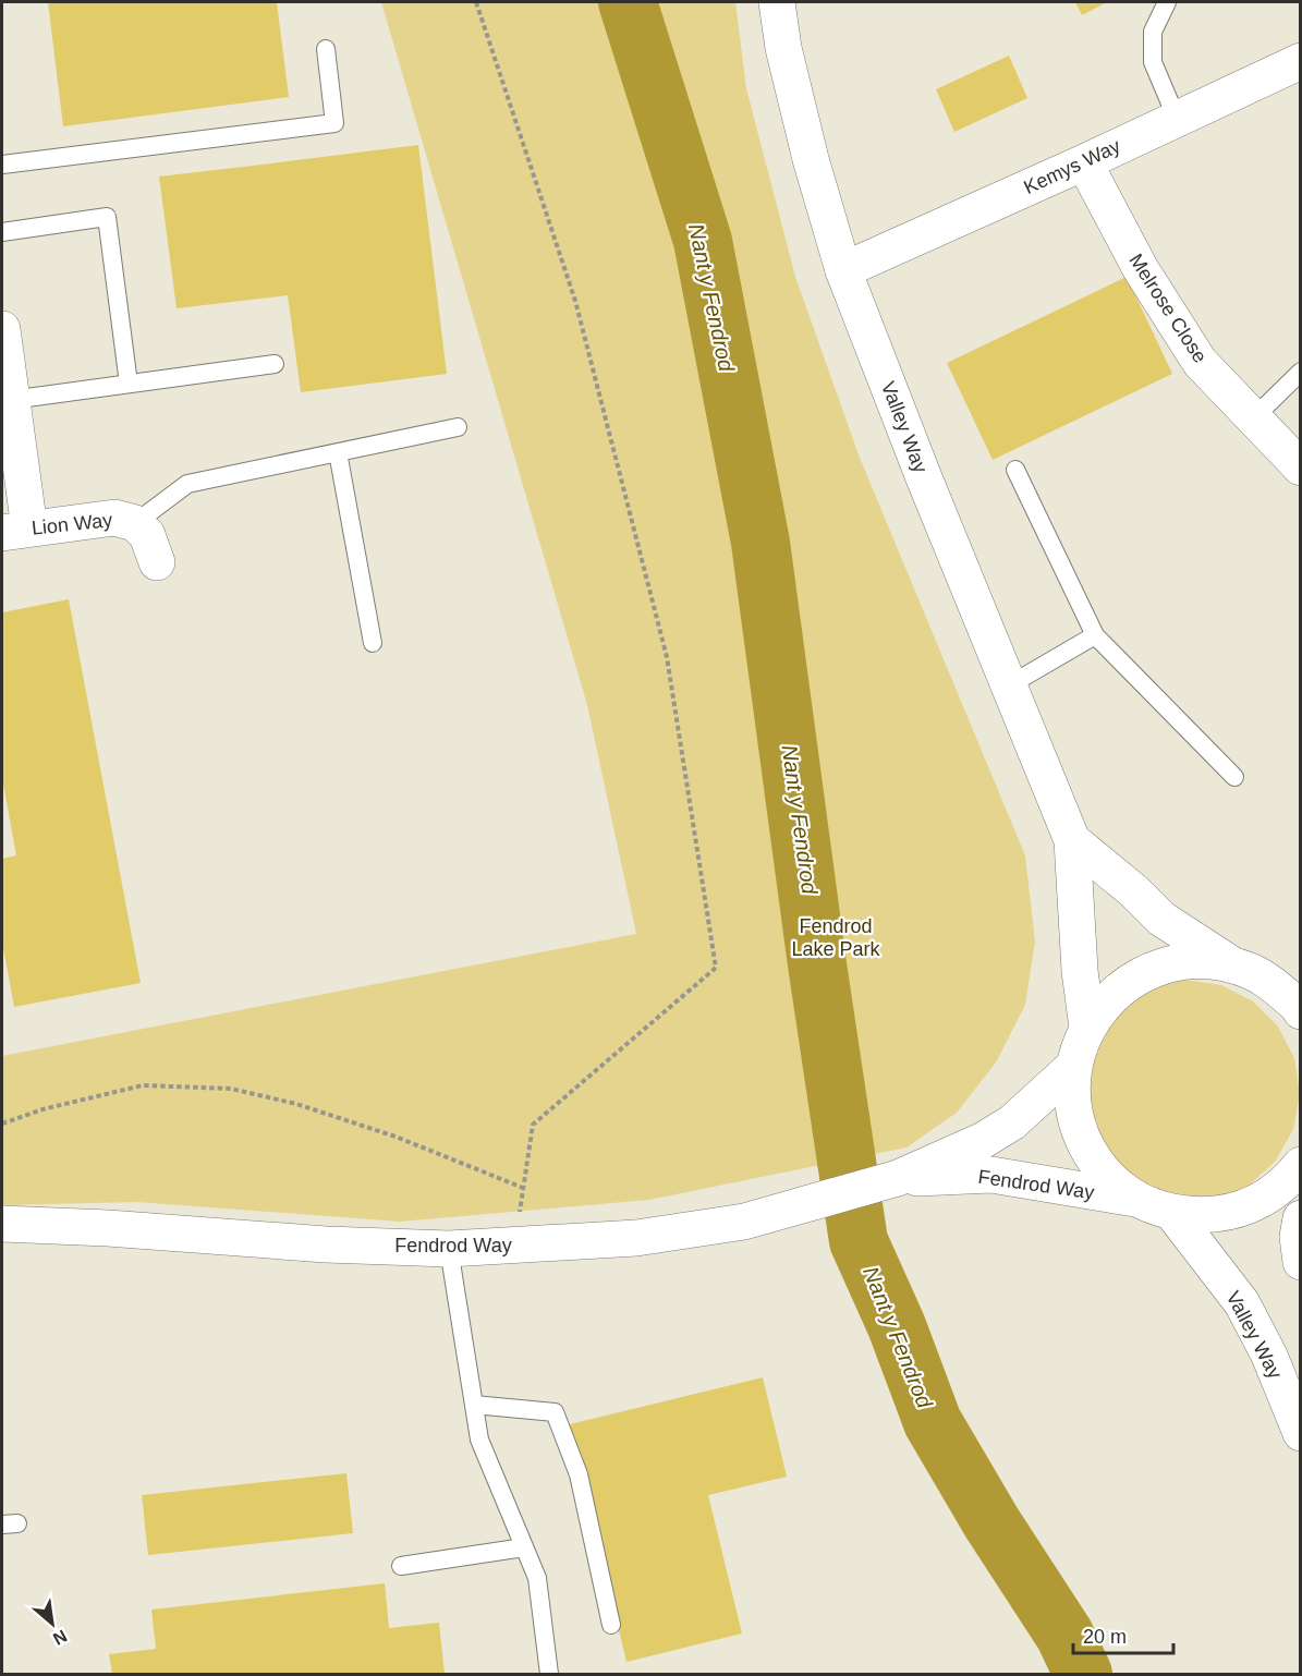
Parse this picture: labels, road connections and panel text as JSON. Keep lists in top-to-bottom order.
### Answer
{
  "streets": {
    "street": [
      "Kemys Way",
      "Melrose Close",
      "Valley Way",
      "Lion Way",
      "Fendrod Way"
    ]
  },
  "crossings": [
    ["Kemys Way", "Melrose Close"],
    ["Kemys Way", "Valley Way"]
  ],
  "water": ["Nant y Fendrod"],
  "parks": ["Fendrod Lake Park"],
  "scale_bar": "20 m",
  "north": "bottom right"
}
